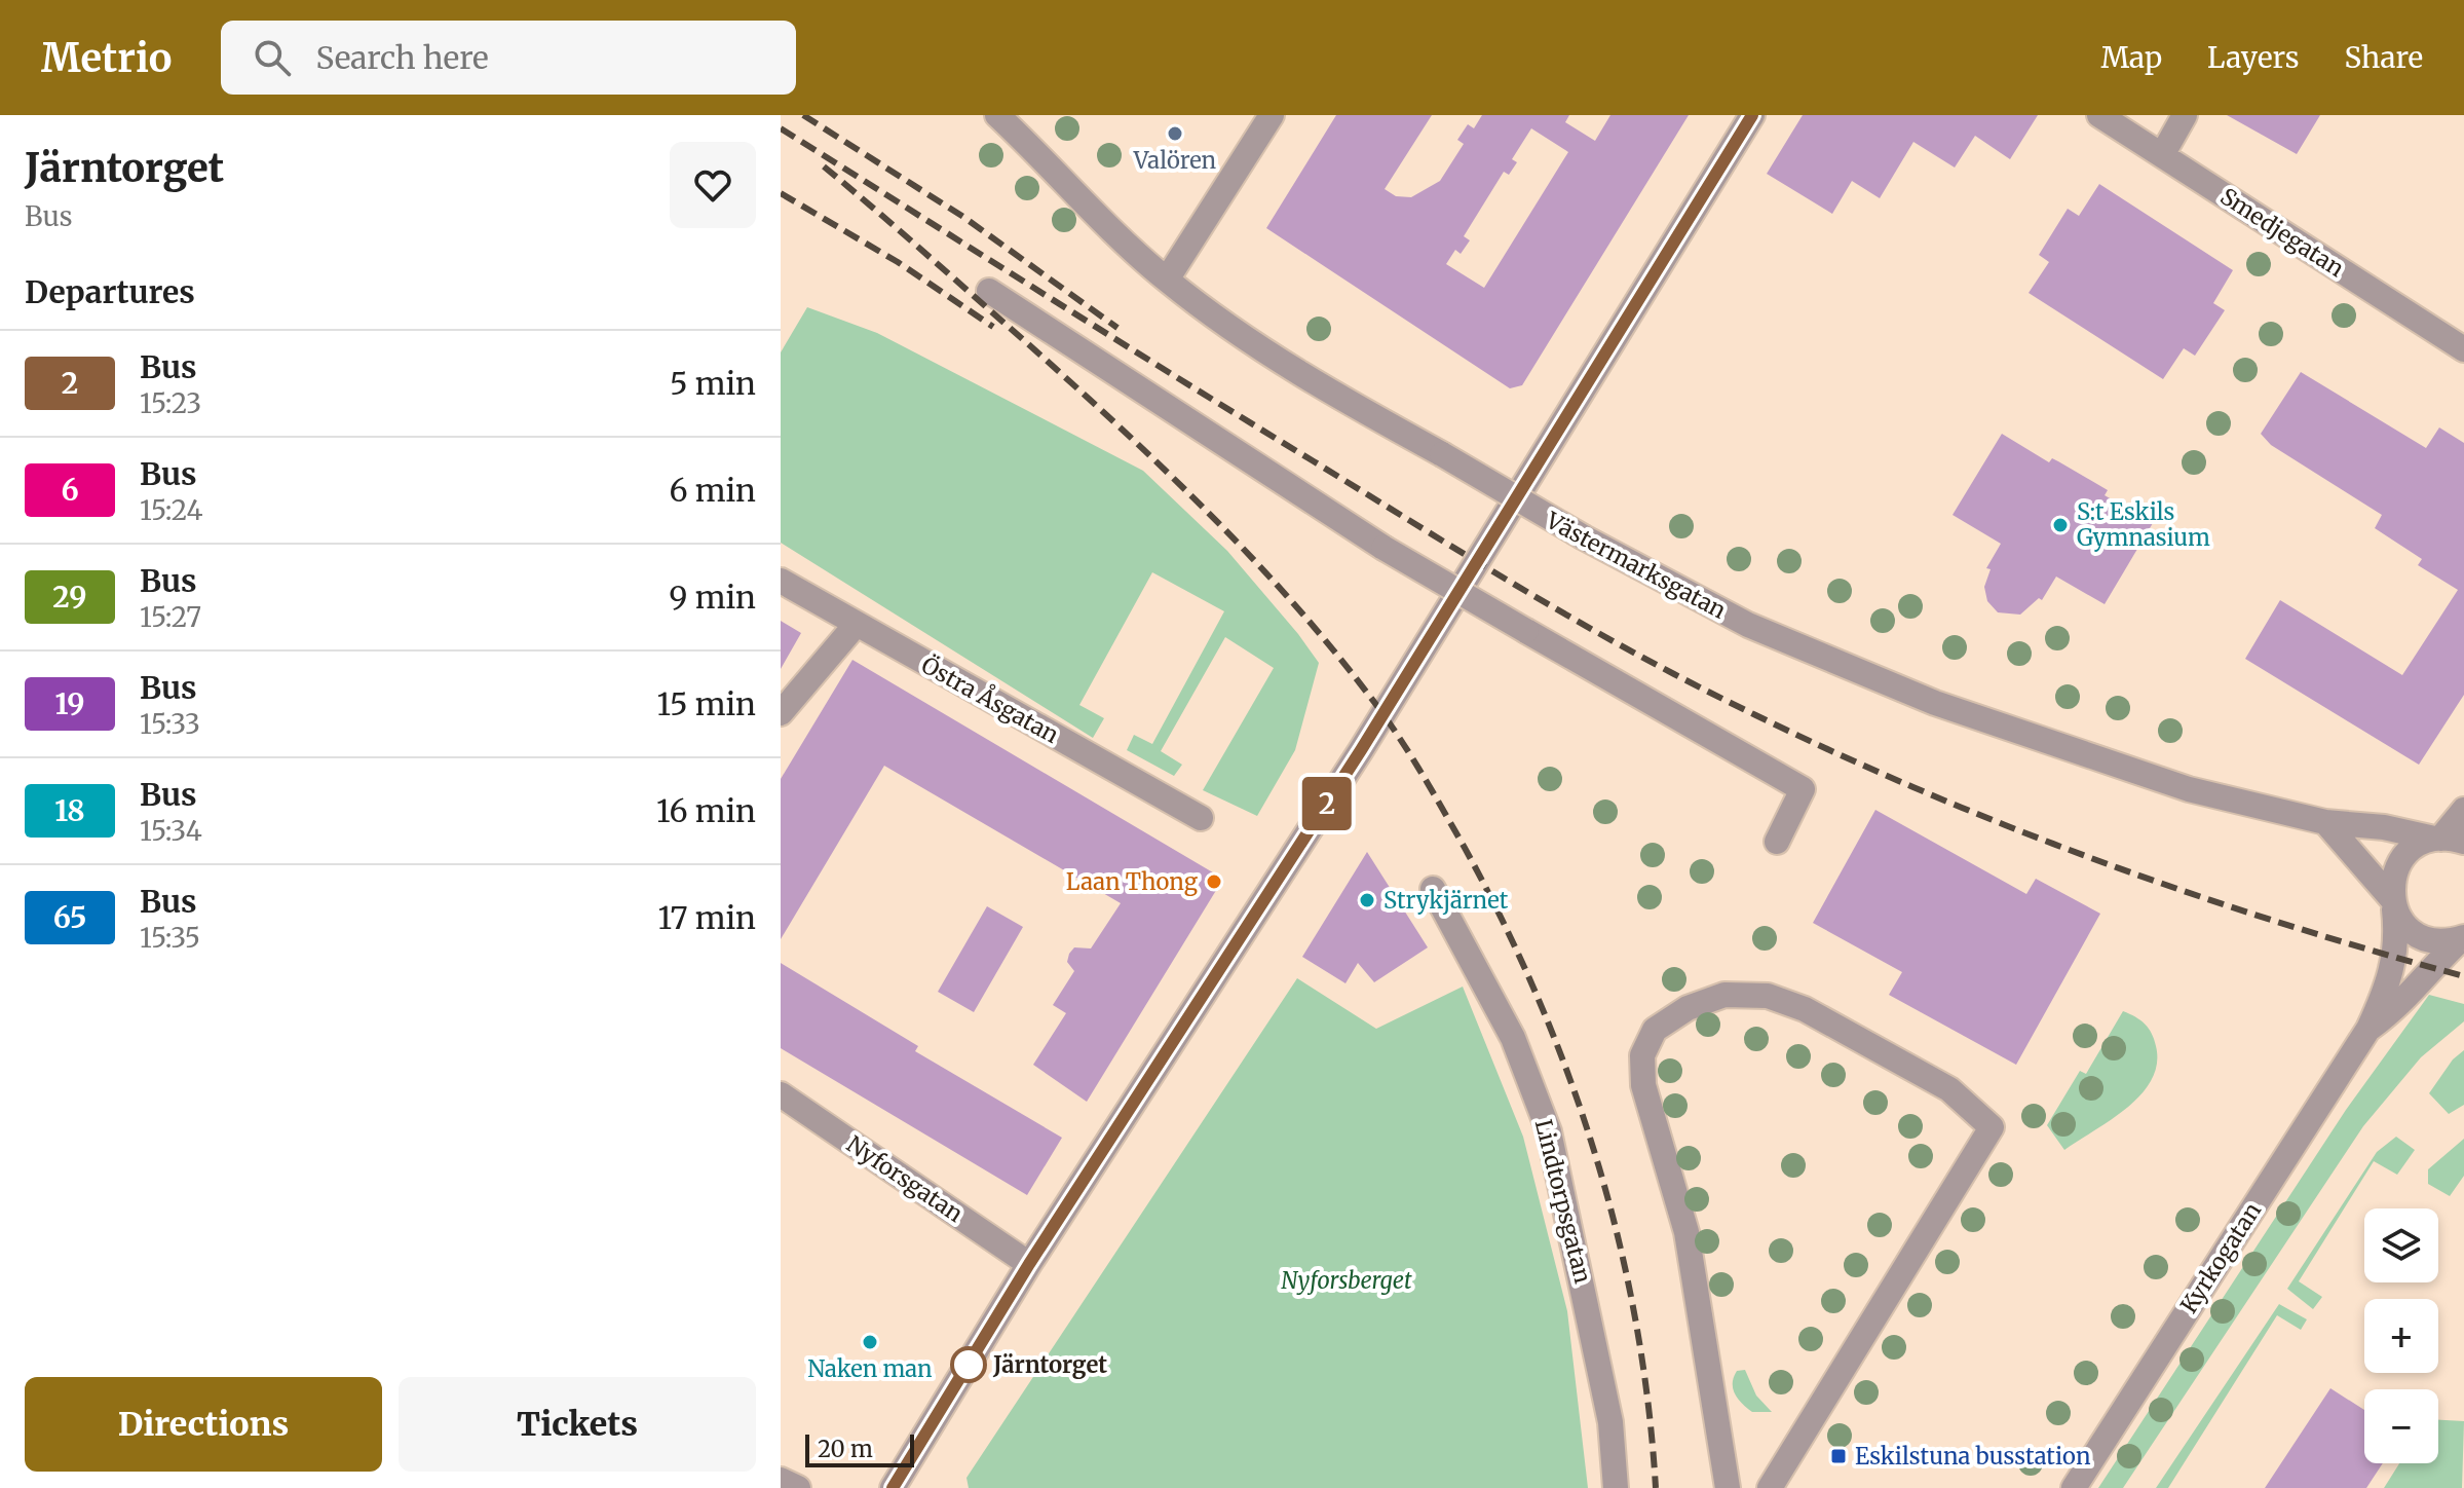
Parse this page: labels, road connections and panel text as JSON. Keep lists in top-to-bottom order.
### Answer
{
  "streets": {
    "street": [
      "Smedjegatan",
      "Västermarksgatan",
      "Östra Åsgatan",
      "Nyforsgatan",
      "Lindtorpsgatan",
      "Kyrkogatan"
    ]
  },
  "crossings": [
    ["Västermarksgatan", "Kyrkogatan"]
  ],
  "parks": ["Nyforsberget"],
  "places": {
    "other": [
      "Valören",
      "S:t Eskils Gymnasium",
      "Laan Thong",
      "Strykjärnet",
      "Naken man",
      "Järntorget"
    ],
    "transit": ["Eskilstuna busstation"]
  },
  "lines": ["bus line 2"],
  "scale_bar": "20 m",
  "page": {
    "header": "Metrio",
    "search": "Search here",
    "nav": ["Map", "Layers", "Share"],
    "heading": [
      ["Järntorget", "Bus"],
      "Departures"
    ],
    "on_map": "2",
    "list": [
      {
        "mark": "2",
        "name": "Bus",
        "note": "15:23",
        "value": "5 min"
      },
      {
        "mark": "6",
        "name": "Bus",
        "note": "15:24",
        "value": "6 min"
      },
      {
        "mark": "29",
        "name": "Bus",
        "note": "15:27",
        "value": "9 min"
      },
      {
        "mark": "19",
        "name": "Bus",
        "note": "15:33",
        "value": "15 min"
      },
      {
        "mark": "18",
        "name": "Bus",
        "note": "15:34",
        "value": "16 min"
      },
      {
        "mark": "65",
        "name": "Bus",
        "note": "15:35",
        "value": "17 min"
      }
    ],
    "map_buttons": ["+", "−"],
    "buttons": ["Directions", "Tickets"],
    "scale": "20 m"
  }
}
